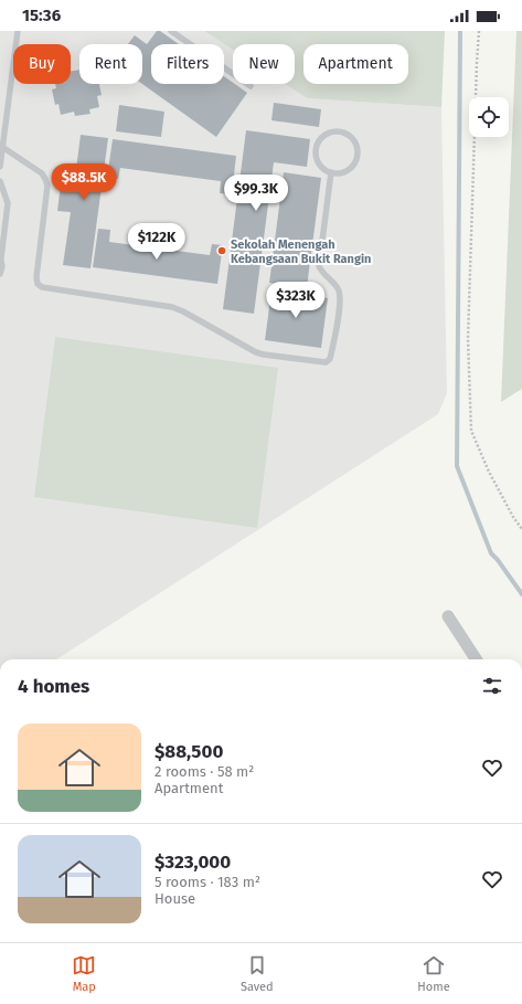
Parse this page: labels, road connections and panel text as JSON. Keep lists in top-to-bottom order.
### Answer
{
  "places": ["Sekolah Menengah Kebangsaan Bukit Rangin"],
  "page": {
    "status": "15:36",
    "chip": [
      "Buy",
      "Rent",
      "Filters",
      "New",
      "Apartment"
    ],
    "price": [
      "$88.5K",
      "$99.3K",
      "$122K",
      "$323K"
    ],
    "heading": "4 homes",
    "list": [
      {
        "name": "$88,500",
        "note": "2 rooms · 58 m² · Apartment"
      },
      {
        "name": "$323,000",
        "note": "5 rooms · 183 m² · House"
      }
    ],
    "tabs": ["Map", "Saved", "Home"]
  }
}
